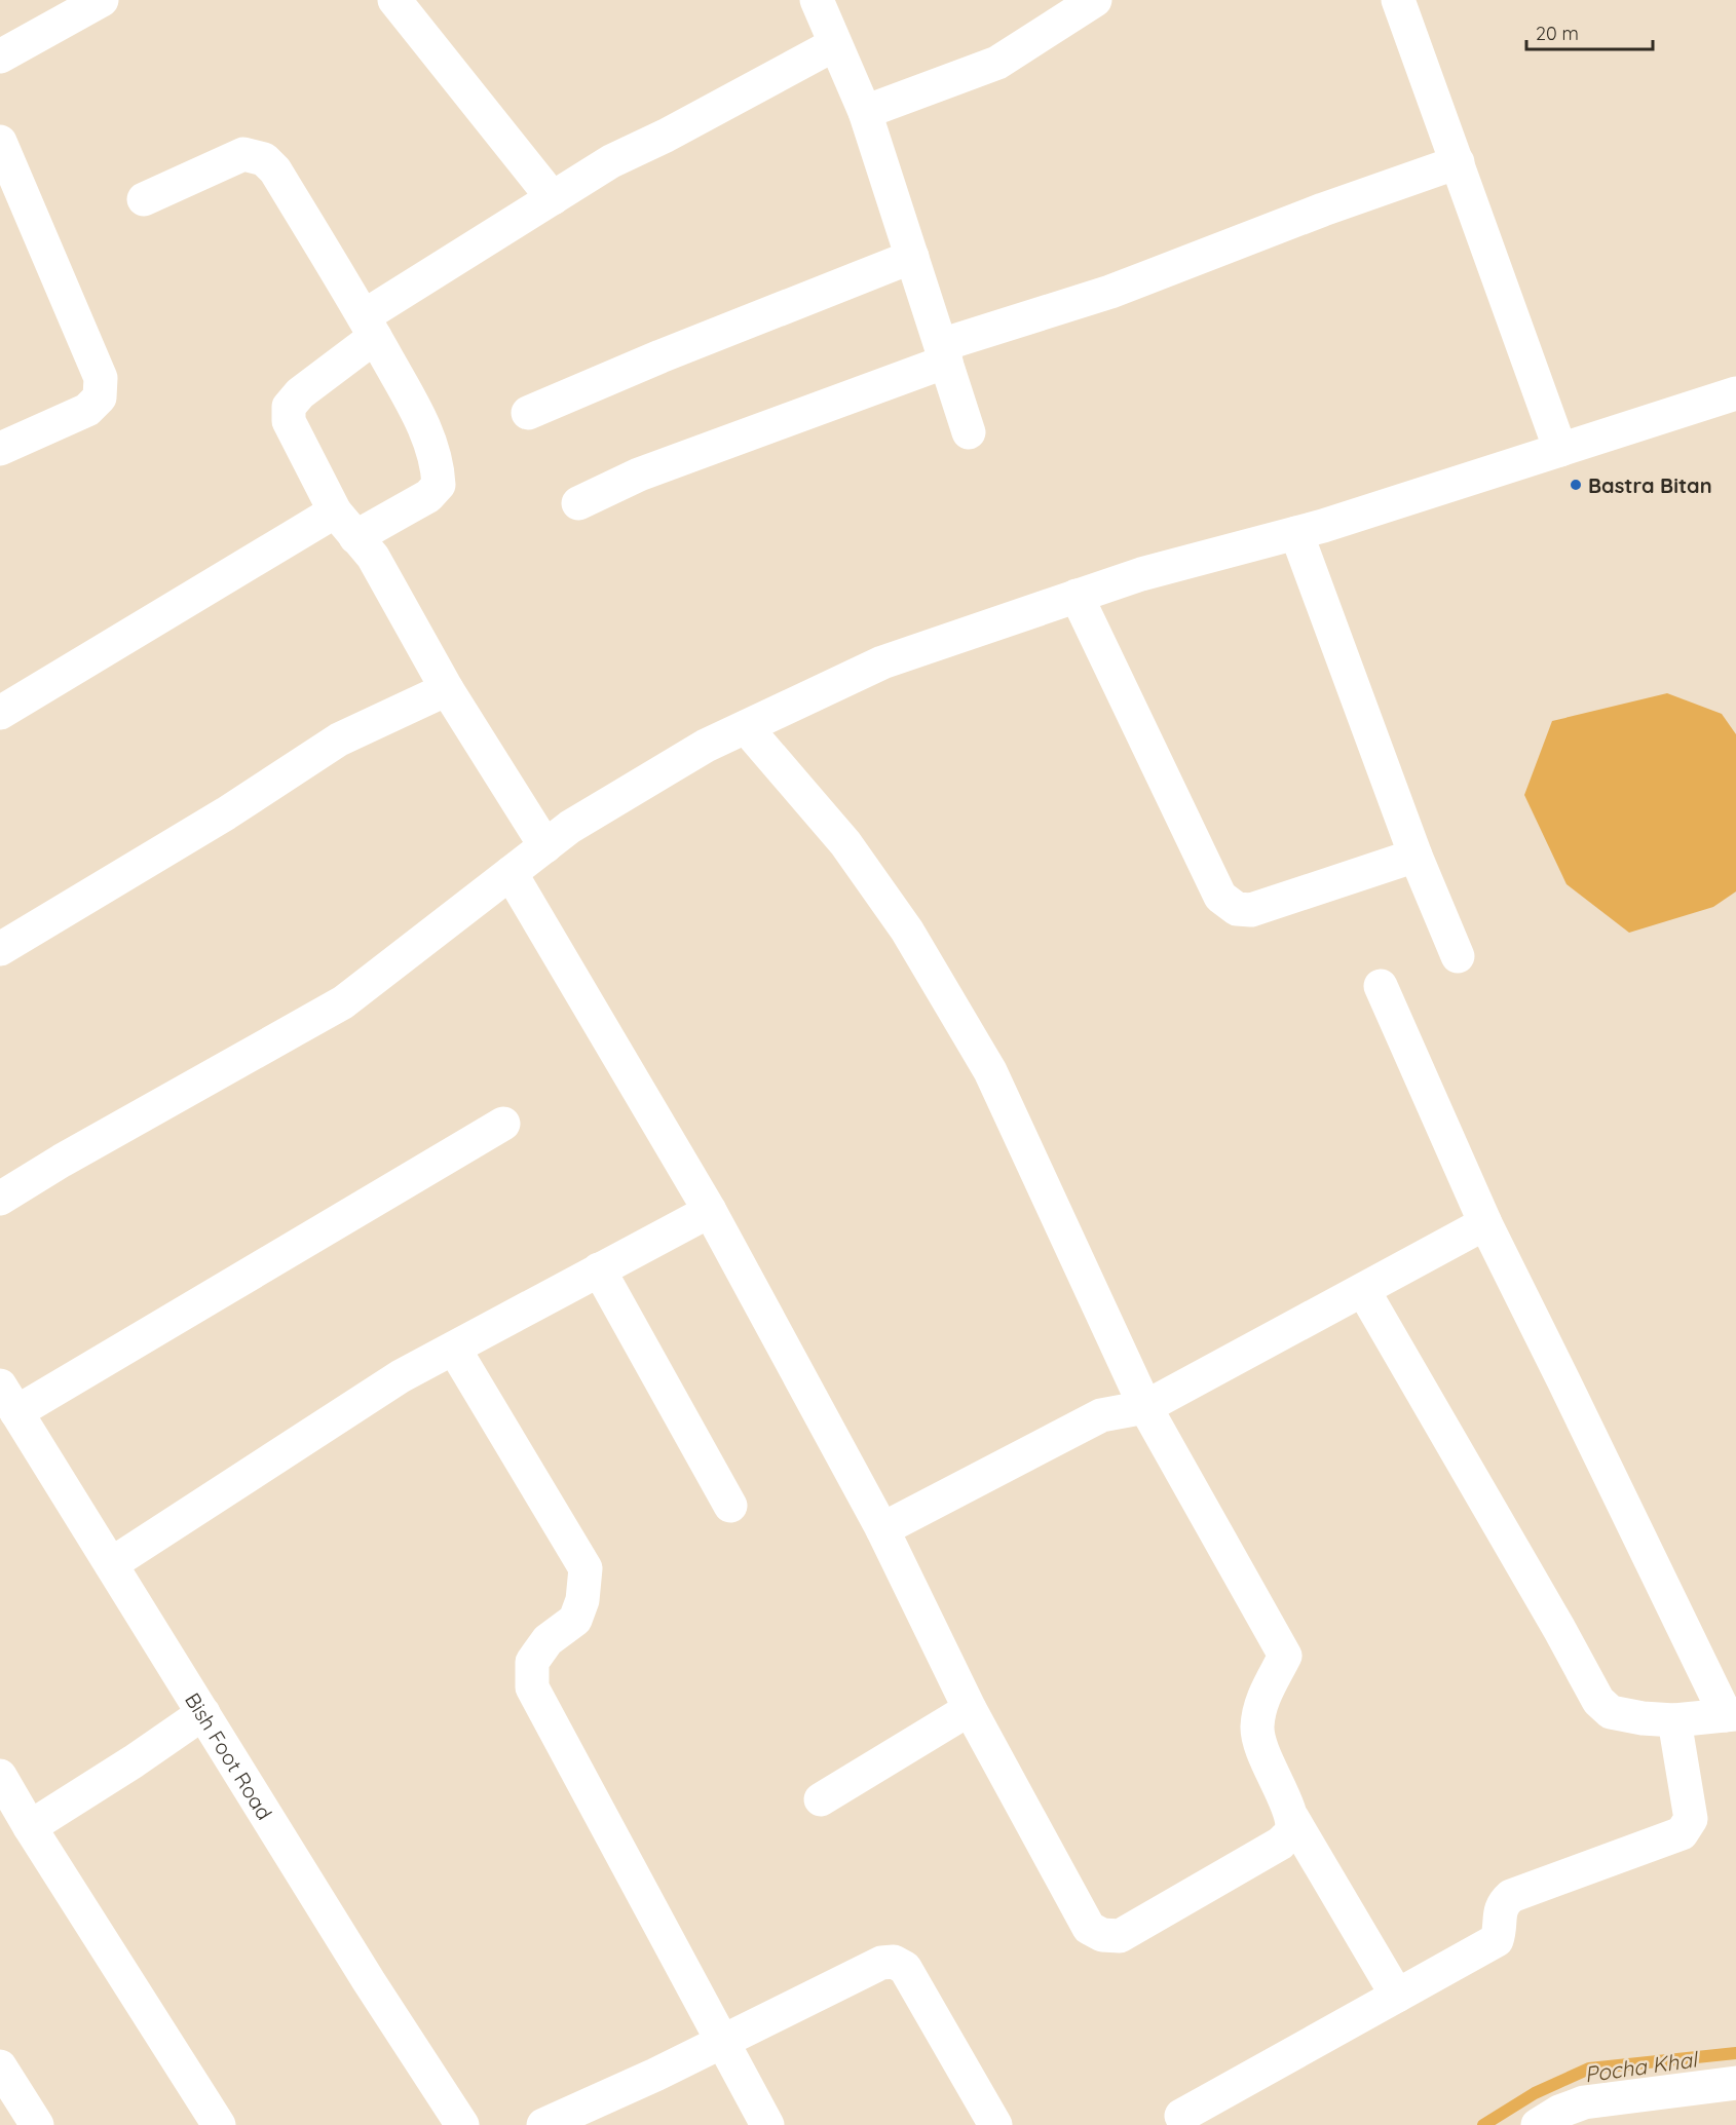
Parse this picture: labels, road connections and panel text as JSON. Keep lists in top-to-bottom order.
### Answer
{
  "streets": {
    "street": ["Bish Foot Road"]
  },
  "water": ["Pocha Khal"],
  "places": ["Bastra Bitan"],
  "scale_bar": "20 m"
}
